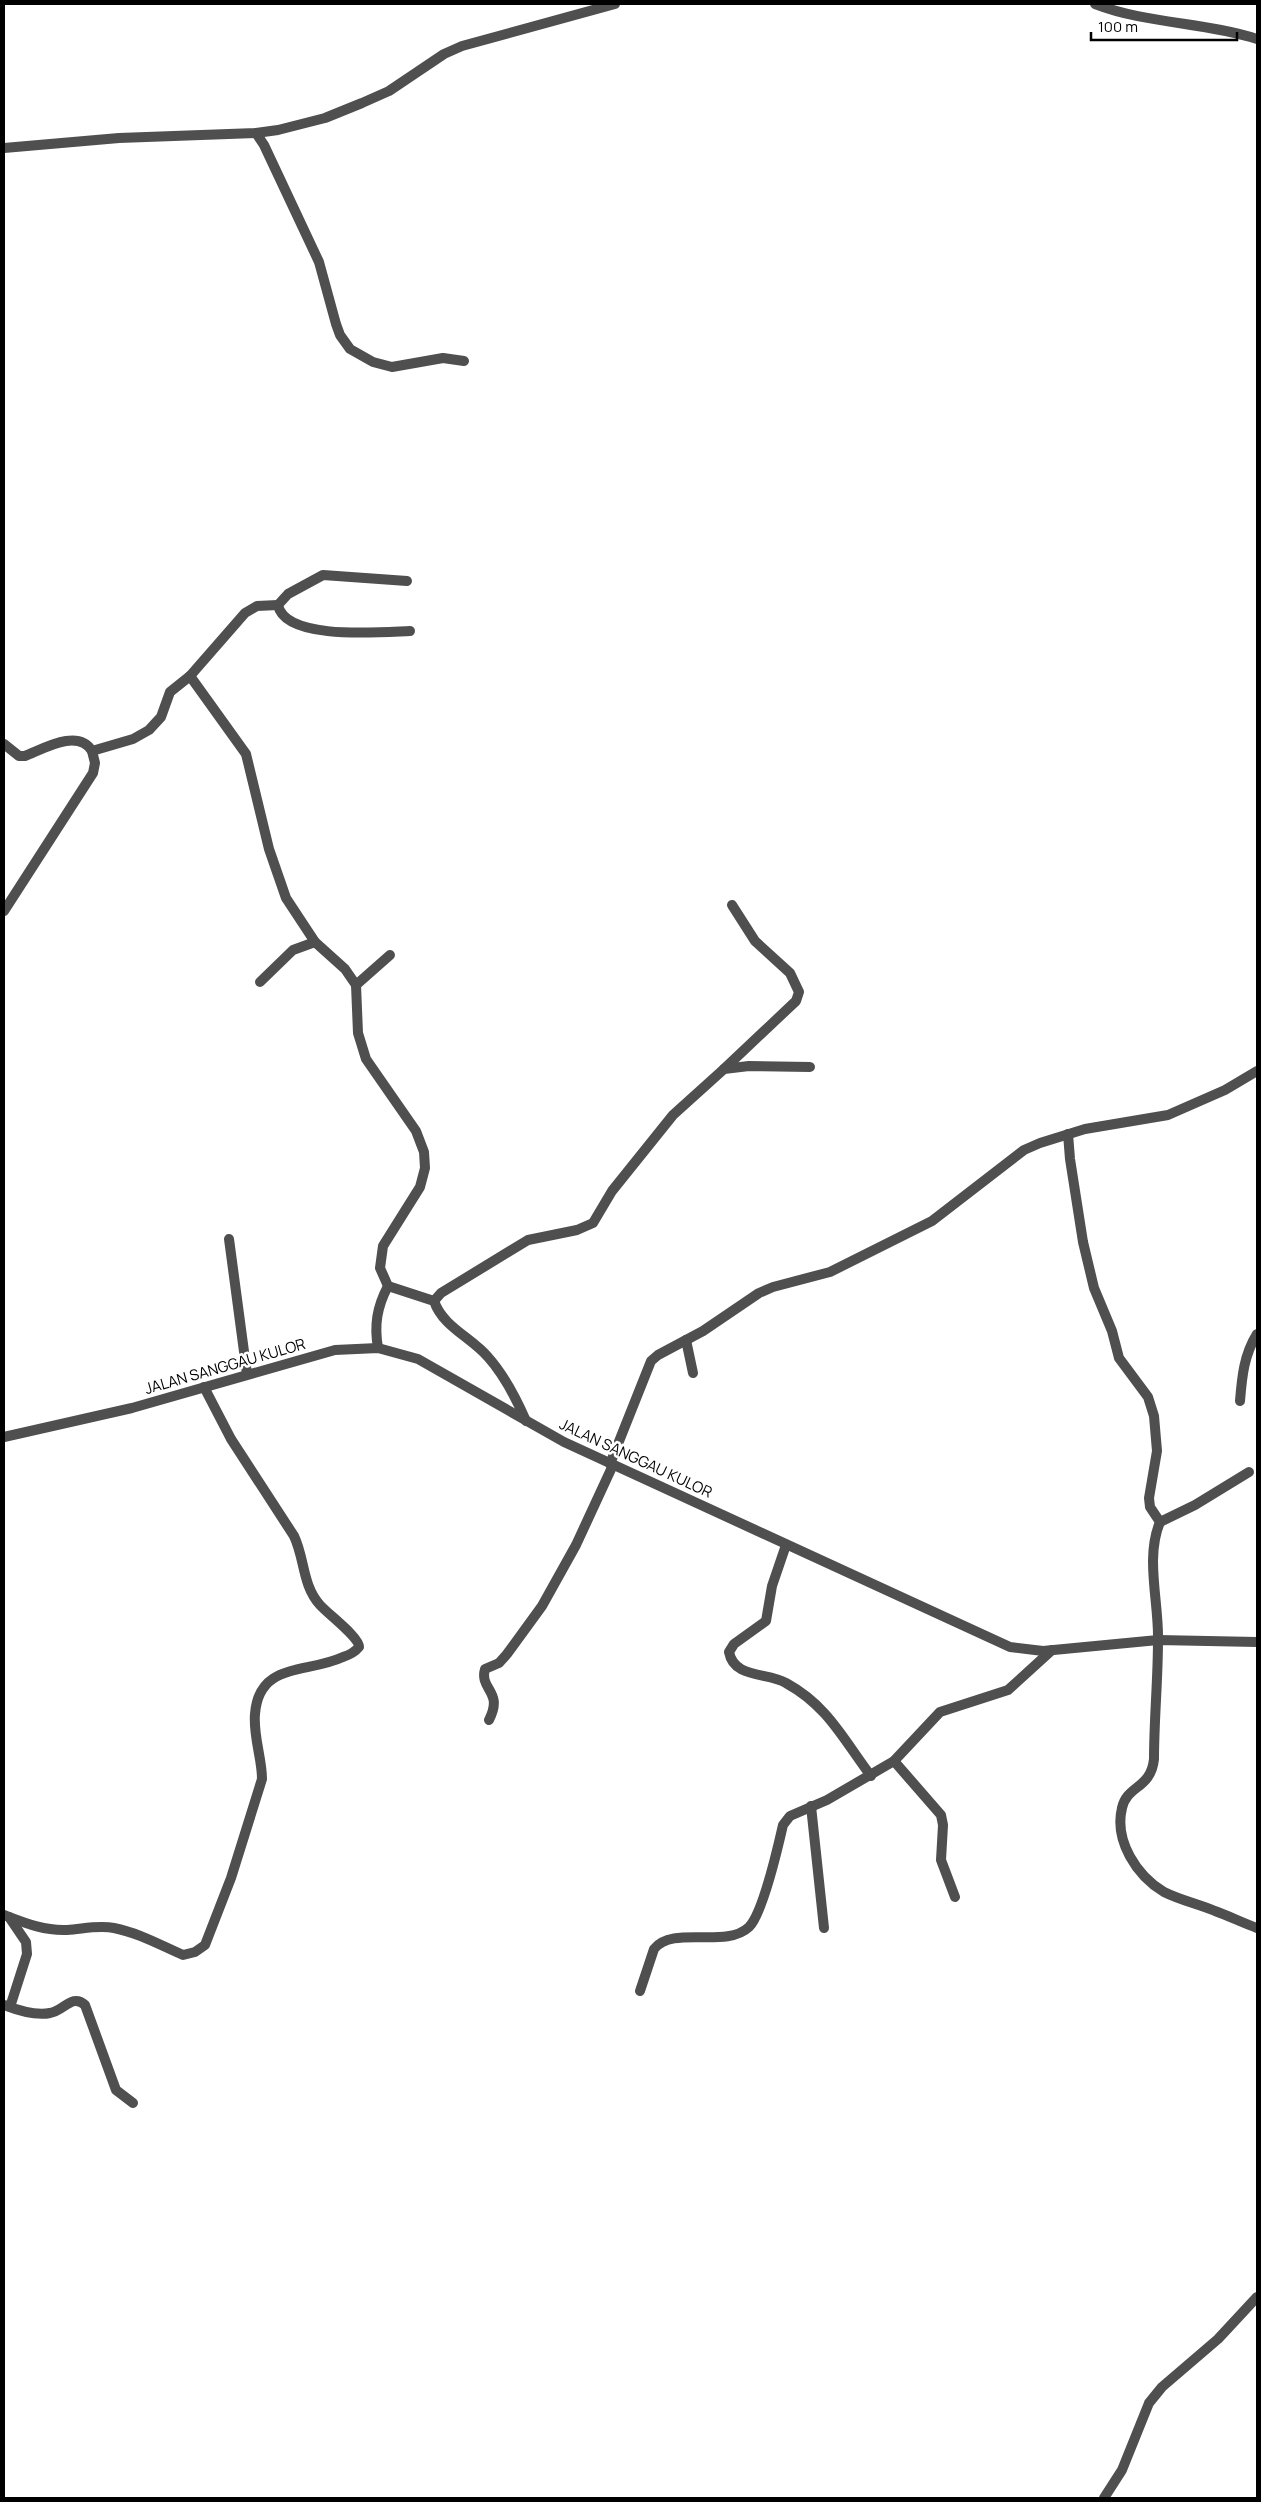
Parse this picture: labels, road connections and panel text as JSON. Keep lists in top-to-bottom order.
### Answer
{
  "streets": {
    "street": ["JALAN SANGGAU KULOR"]
  },
  "scale_bar": "100 m"
}
